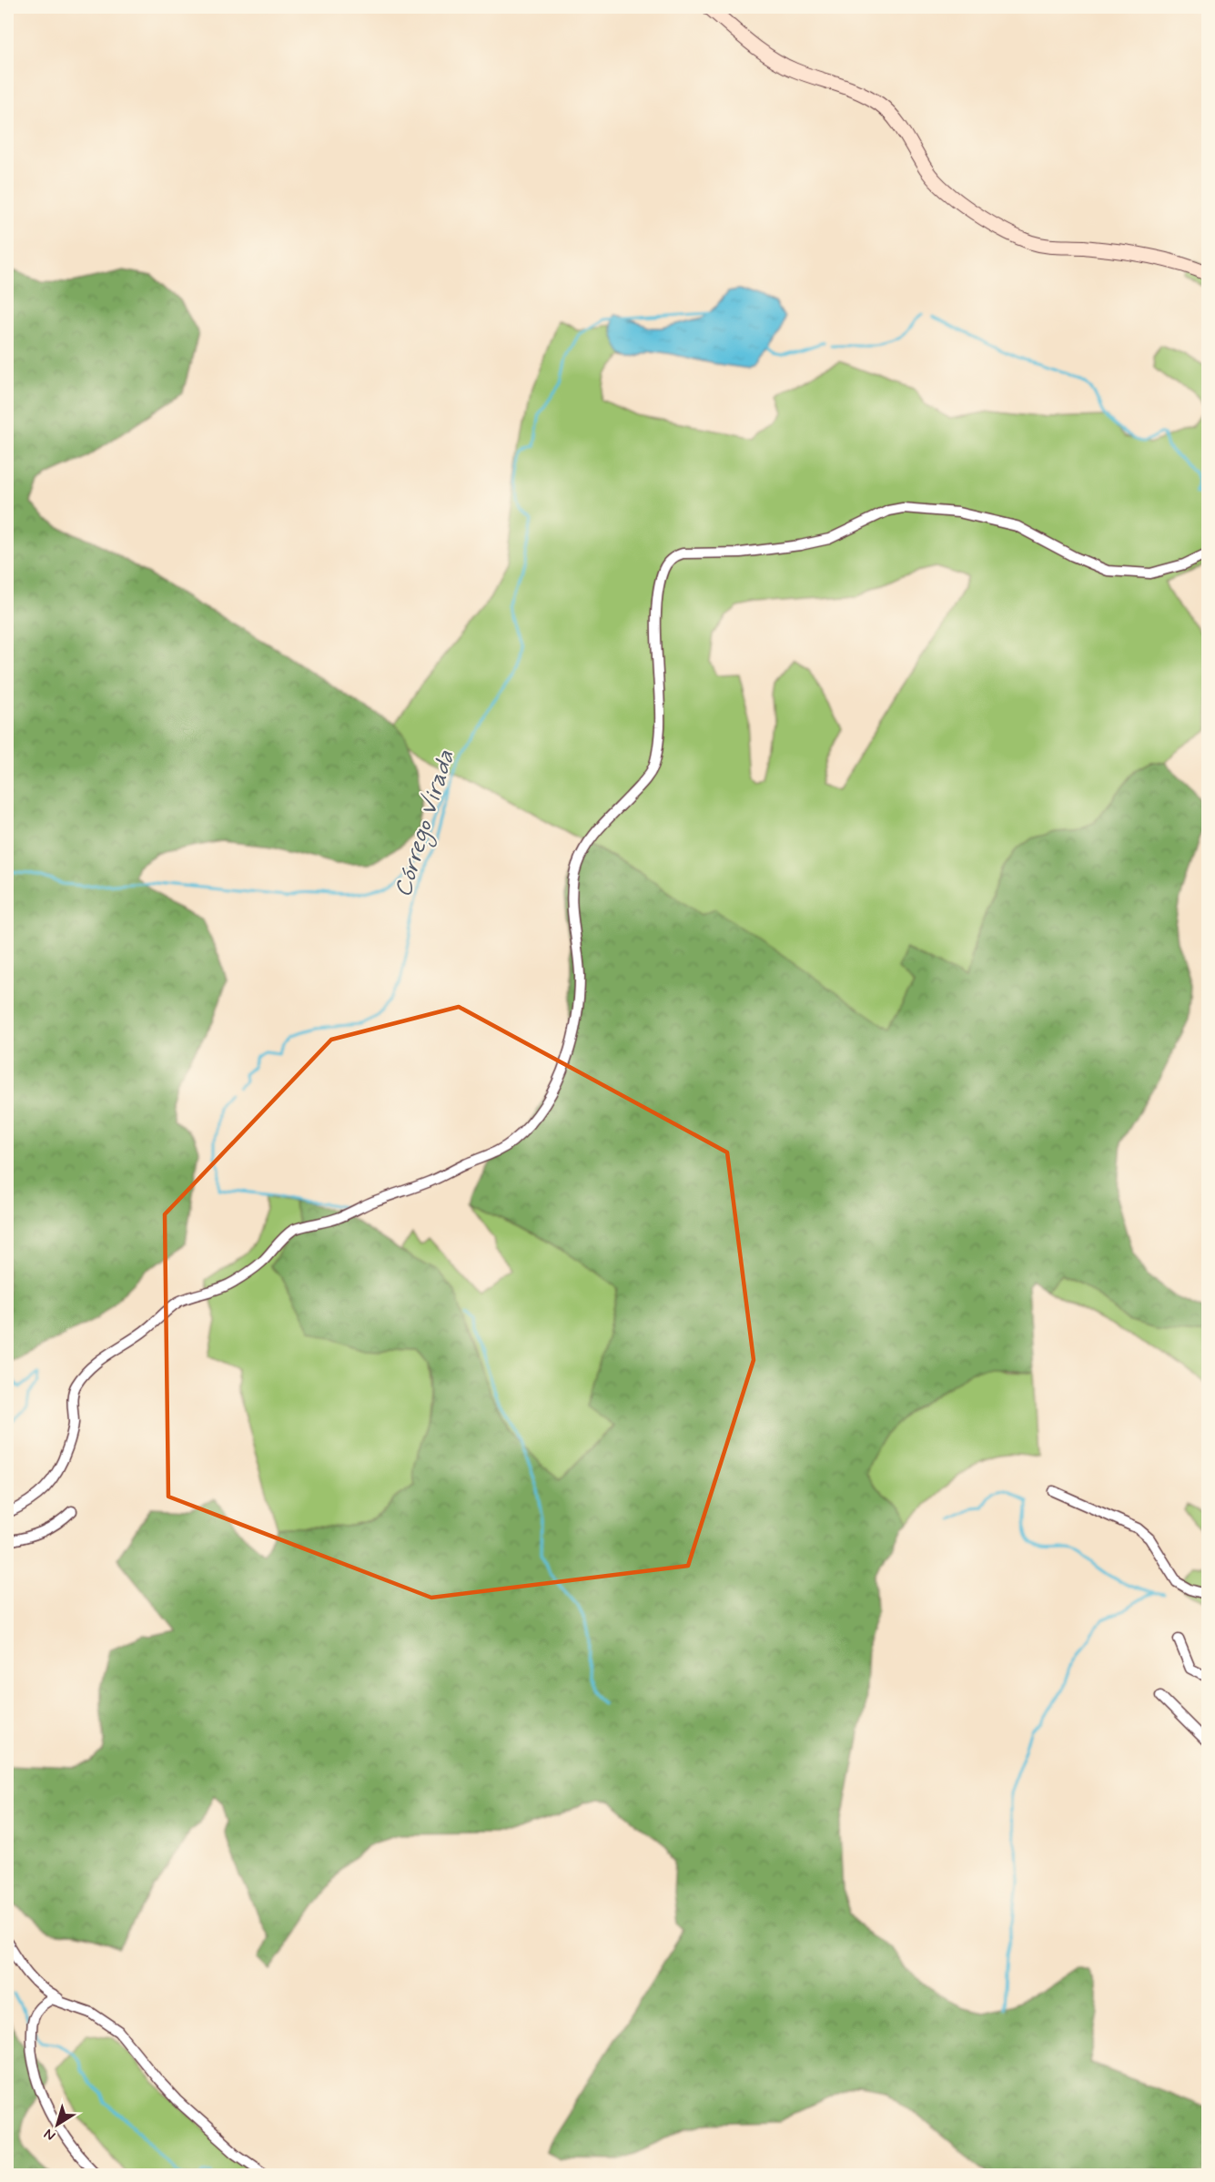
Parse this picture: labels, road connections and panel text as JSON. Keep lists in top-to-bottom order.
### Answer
{
  "water": ["Córrego Virada"],
  "north": "bottom left"
}
